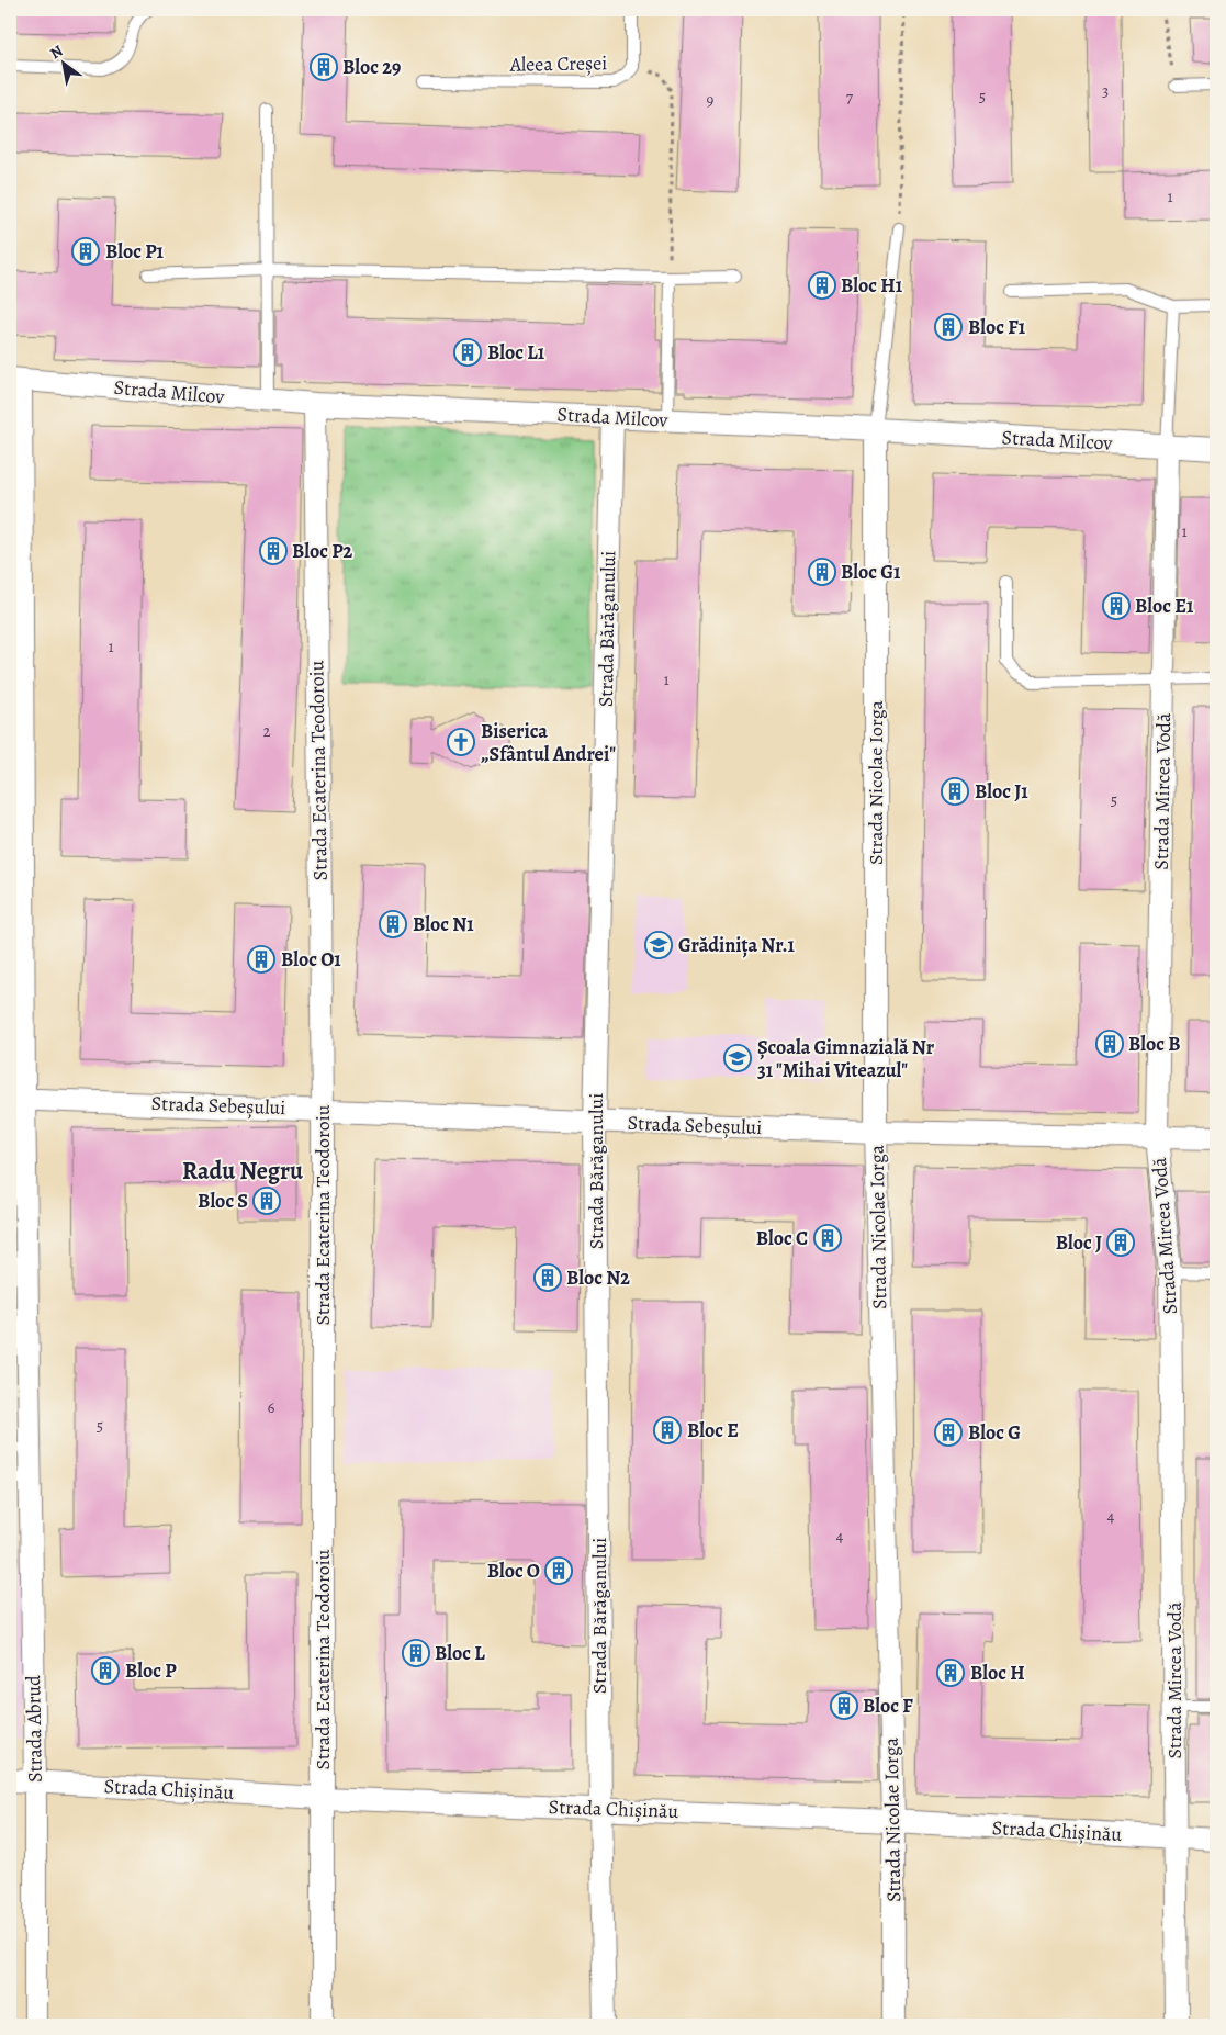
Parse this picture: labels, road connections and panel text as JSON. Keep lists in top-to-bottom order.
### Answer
{
  "streets": {
    "street": [
      "Strada Milcov",
      "Strada Bărăganului",
      "Strada Ecaterina Teodoroiu",
      "Strada Nicolae Iorga",
      "Strada Mircea Vodă",
      "Strada Sebeșului",
      "Strada Abrud",
      "Strada Chișinău"
    ],
    "lane": ["Aleea Creșei"]
  },
  "crossings": [
    ["Strada Milcov", "Strada Bărăganului"],
    ["Strada Milcov", "Strada Ecaterina Teodoroiu"],
    ["Strada Milcov", "Strada Nicolae Iorga"],
    ["Strada Milcov", "Strada Mircea Vodă"],
    ["Strada Milcov", "Strada Abrud"],
    ["Strada Bărăganului", "Strada Sebeșului"],
    ["Strada Bărăganului", "Strada Chișinău"],
    ["Strada Ecaterina Teodoroiu", "Strada Sebeșului"],
    ["Strada Ecaterina Teodoroiu", "Strada Chișinău"],
    ["Strada Nicolae Iorga", "Strada Sebeșului"],
    ["Strada Nicolae Iorga", "Strada Chișinău"],
    ["Strada Mircea Vodă", "Strada Sebeșului"],
    ["Strada Mircea Vodă", "Strada Chișinău"],
    ["Strada Sebeșului", "Strada Abrud"],
    ["Strada Abrud", "Strada Chișinău"]
  ],
  "districts": ["Radu Negru"],
  "places": {
    "building": [
      "Bloc 29",
      "Bloc P1",
      "Bloc H1",
      "Bloc F1",
      "Bloc L1",
      "Bloc P2",
      "Bloc G1",
      "Bloc E1",
      "Bloc J1",
      "Bloc N1",
      "Bloc O1",
      "Bloc B",
      "Bloc S",
      "Bloc C",
      "Bloc J",
      "Bloc N2",
      "Bloc E",
      "Bloc G",
      "Bloc O",
      "Bloc L",
      "Bloc P",
      "Bloc H",
      "Bloc F"
    ],
    "church": ["Biserica „Sfântul Andrei\""],
    "school or university": ["Grădinița Nr.1", "Școala Gimnazială Nr 31 \"Mihai Viteazul\""]
  },
  "house_numbers": [
    "3",
    "5",
    "7",
    "9",
    "1",
    "1",
    "1",
    "1",
    "2",
    "5",
    "6",
    "5",
    "4",
    "4"
  ],
  "north": "top left"
}
